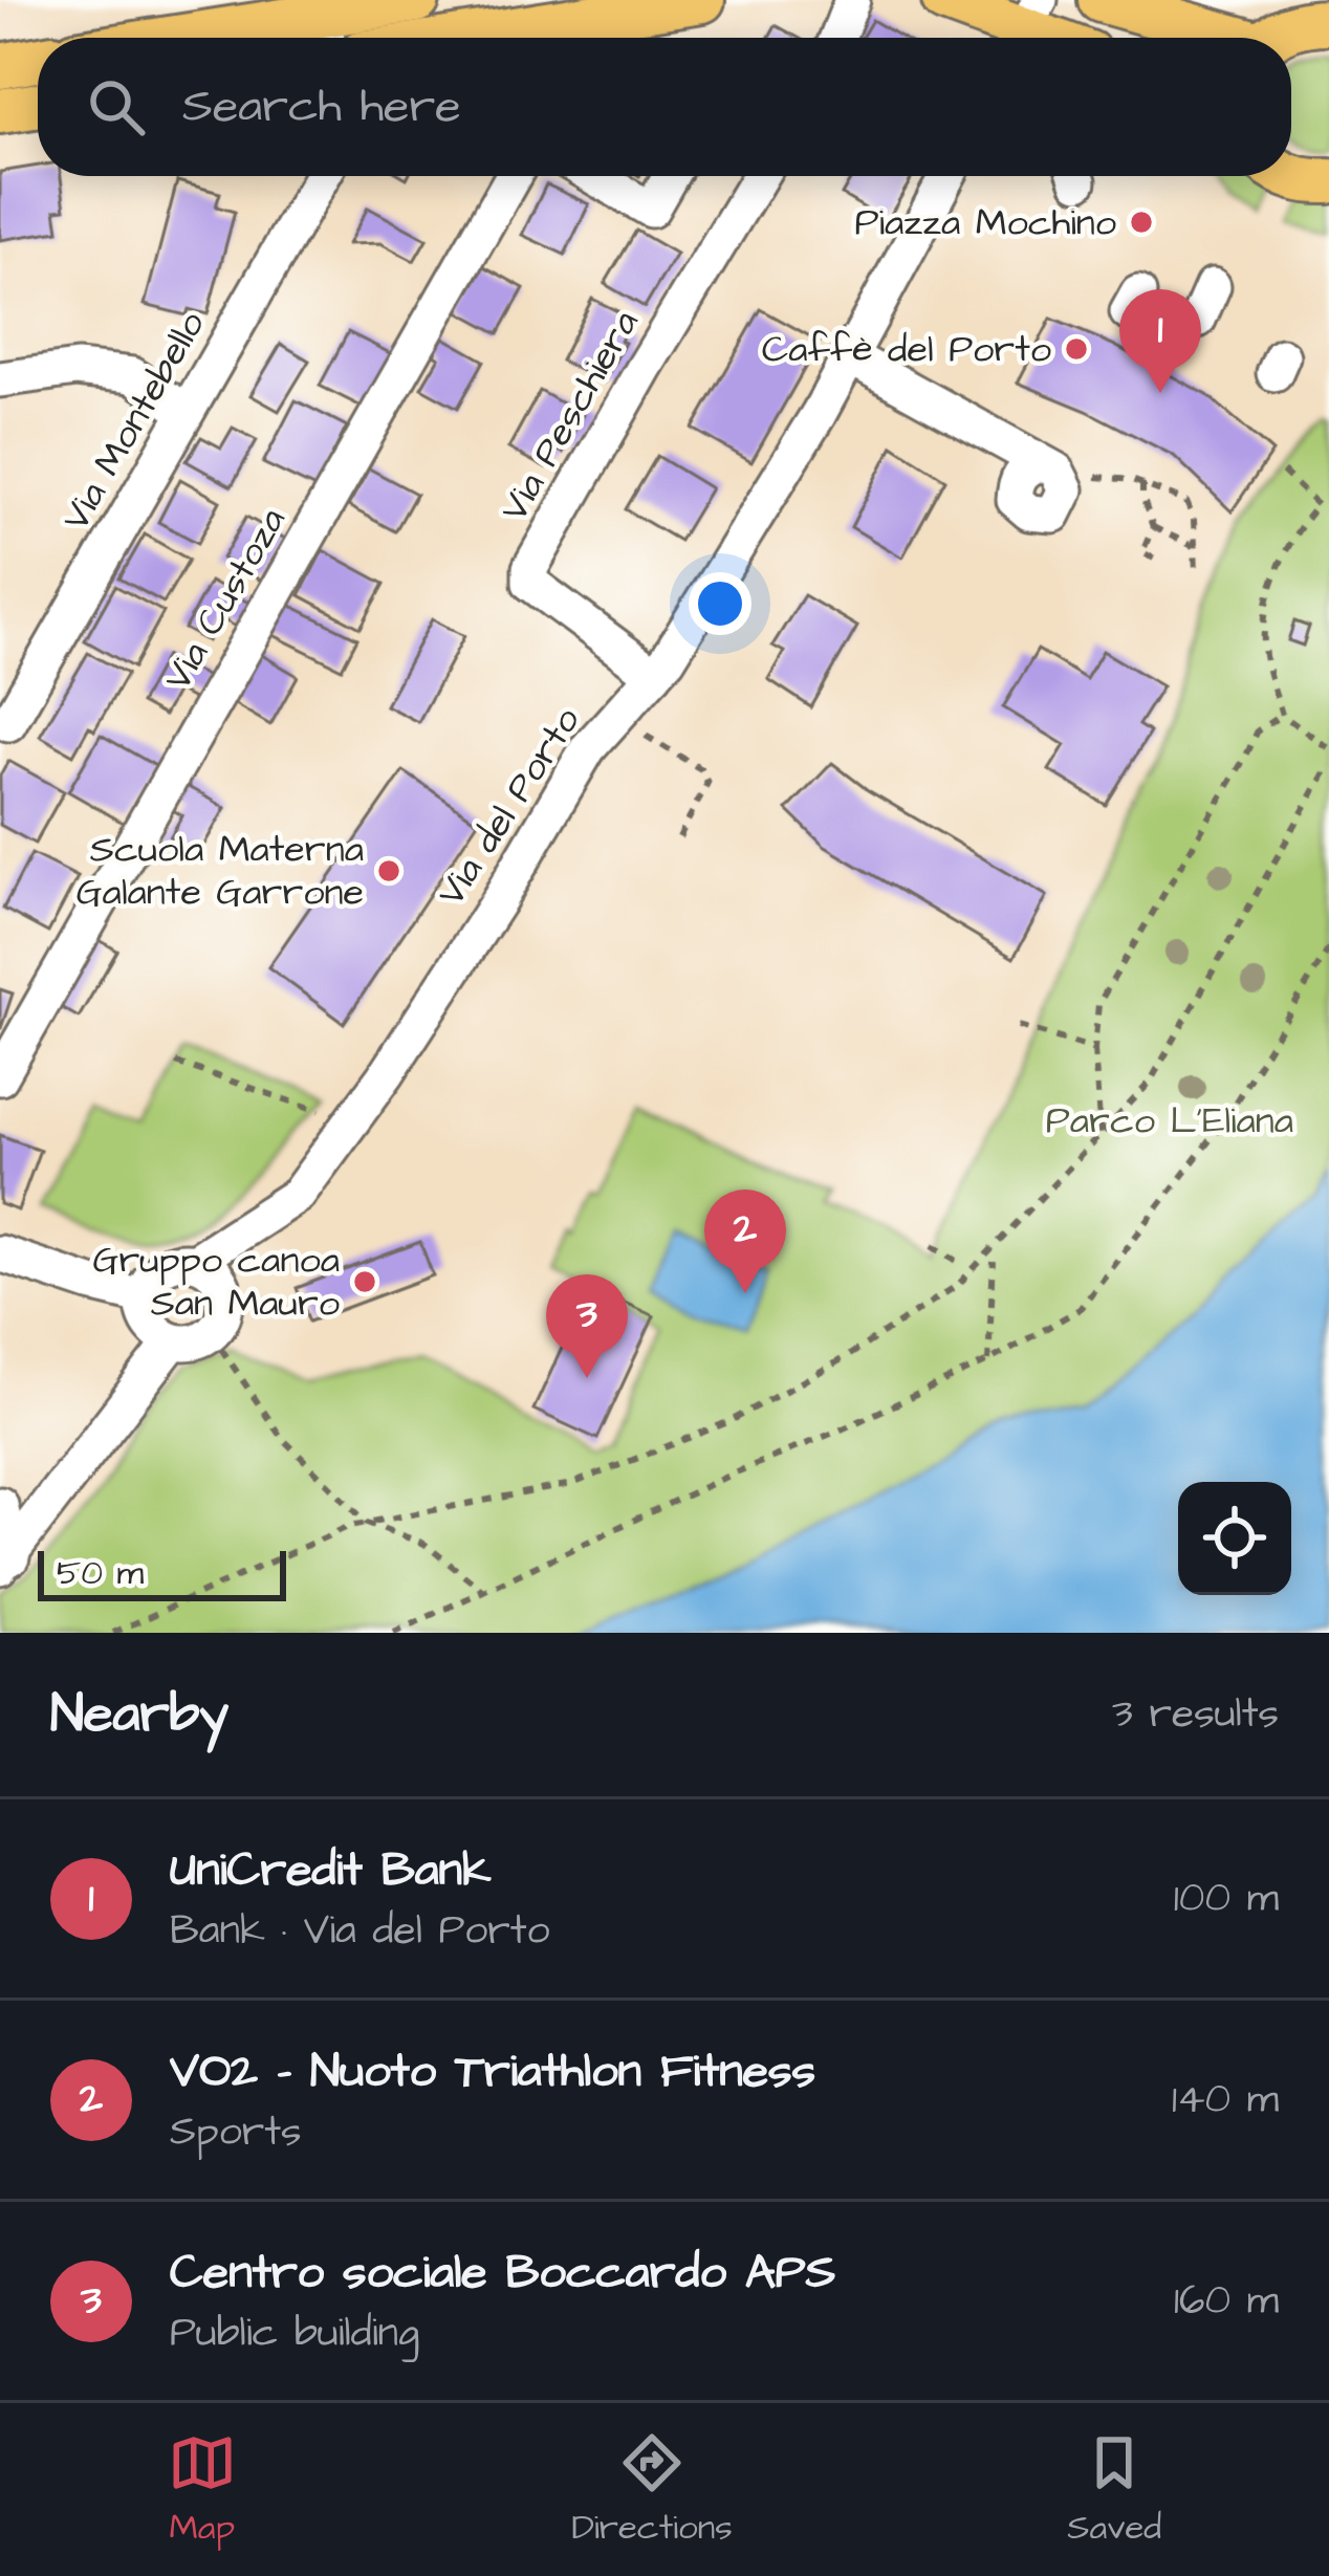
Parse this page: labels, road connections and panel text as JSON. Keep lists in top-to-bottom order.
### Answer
{
  "streets": {
    "street": [
      "Via Peschiera",
      "Via Montebello",
      "Via Custoza",
      "Via del Porto"
    ]
  },
  "crossings": [
    ["Via Peschiera", "Via del Porto"]
  ],
  "parks": ["Parco L'Eliana"],
  "places": [
    "Piazza Mochino",
    "Caffè del Porto",
    "Scuola Materna Galante Garrone",
    "Gruppo canoa San Mauro"
  ],
  "scale_bar": "50 m",
  "page": {
    "search": "Search here",
    "pins": ["1", "2", "3"],
    "scale": "50 m",
    "heading": ["Nearby", "3 results"],
    "list": [
      {
        "mark": "1",
        "name": "UniCredit Bank",
        "note": "Bank · Via del Porto",
        "value": "100 m"
      },
      {
        "mark": "2",
        "name": "VO2 - Nuoto Triathlon Fitness",
        "note": "Sports",
        "value": "140 m"
      },
      {
        "mark": "3",
        "name": "Centro sociale Boccardo APS",
        "note": "Public building",
        "value": "160 m"
      }
    ],
    "nav": ["Map", "Directions", "Saved"]
  }
}
